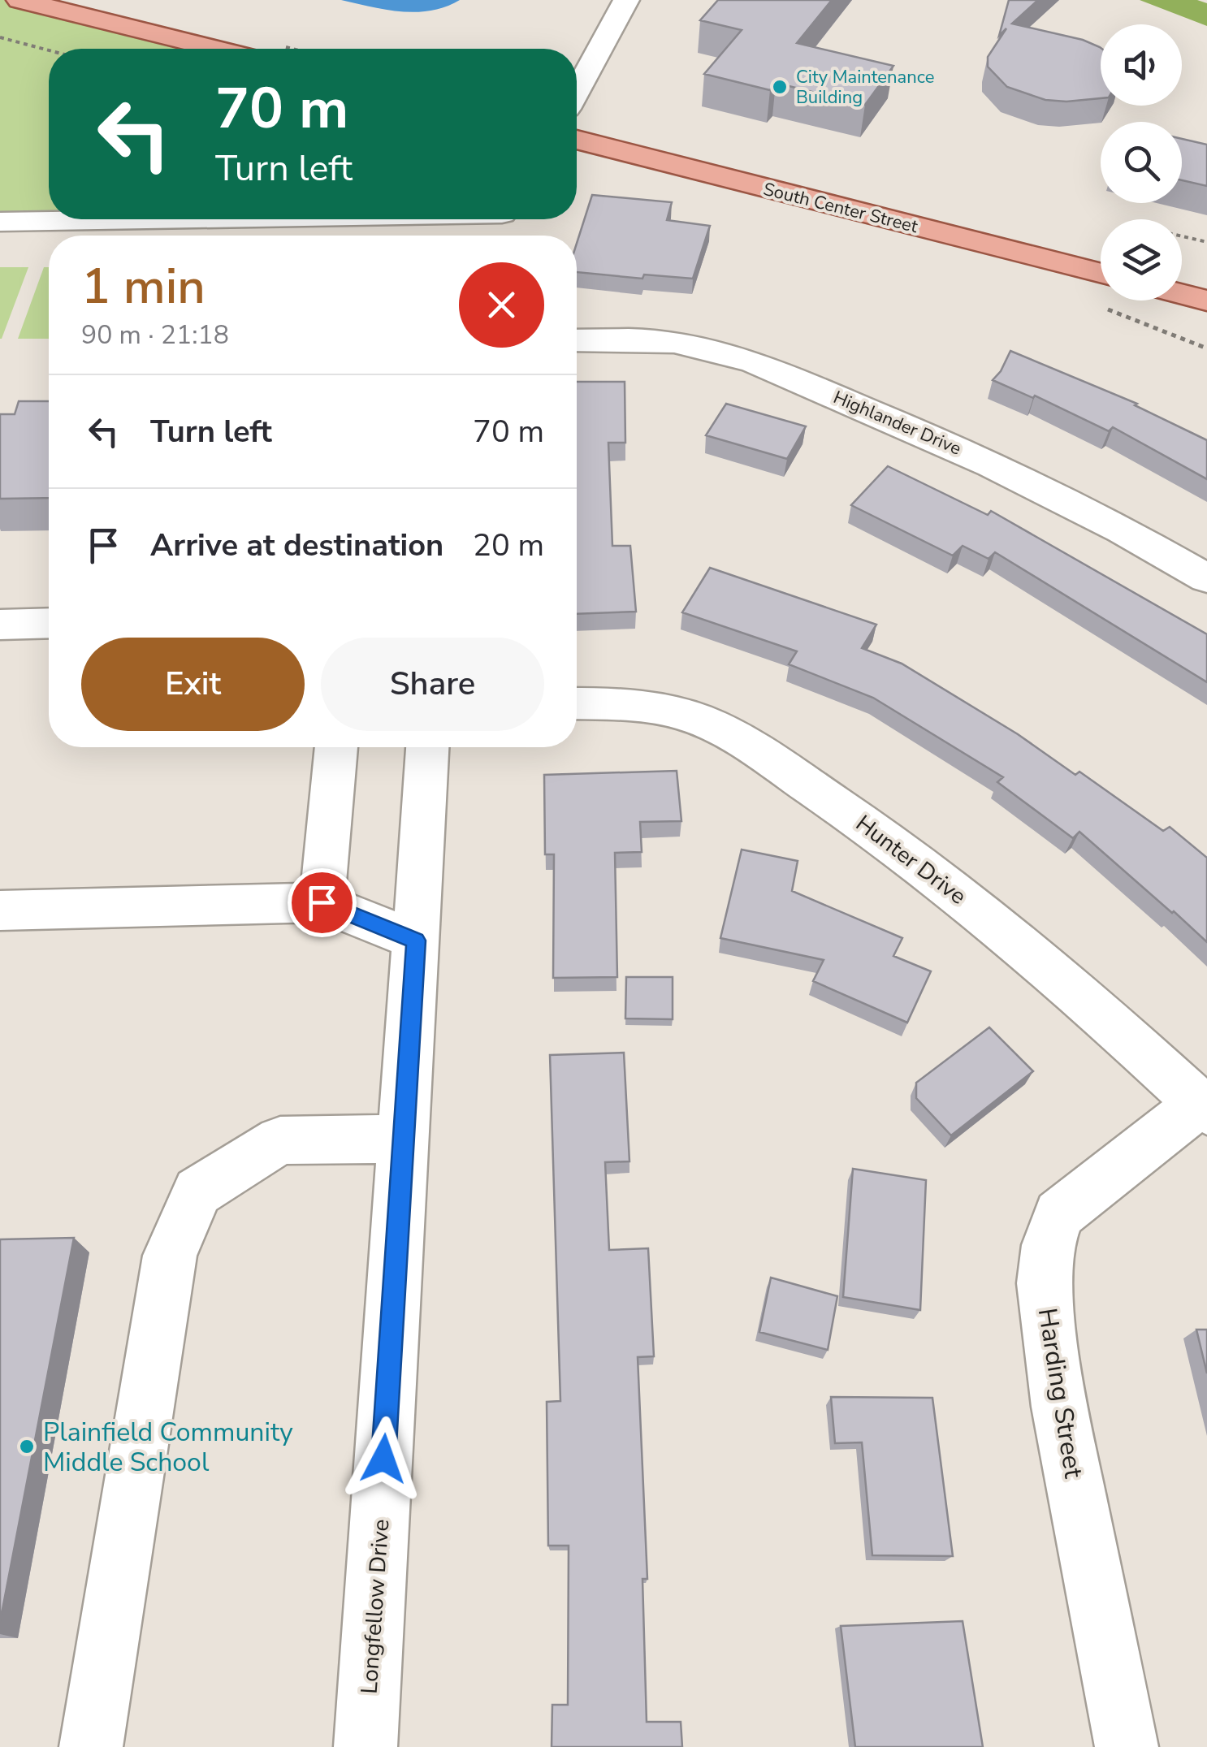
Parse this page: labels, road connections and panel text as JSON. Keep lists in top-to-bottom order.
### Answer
{
  "streets": {
    "main road": ["South Center Street"],
    "street": [
      "Highlander Drive",
      "Hunter Drive",
      "Harding Street",
      "Longfellow Drive"
    ]
  },
  "crossings": [
    ["Hunter Drive", "Harding Street"]
  ],
  "places": ["City Maintenance Building", "Plainfield Community Middle School"],
  "page": {
    "turn": ["70 m", "Turn left"],
    "heading": ["1 min", "90 m · 21:18"],
    "list": [
      {
        "name": "Turn left",
        "value": "70 m"
      },
      {
        "name": "Arrive at destination",
        "value": "20 m"
      }
    ],
    "buttons": ["Exit", "Share"]
  }
}
